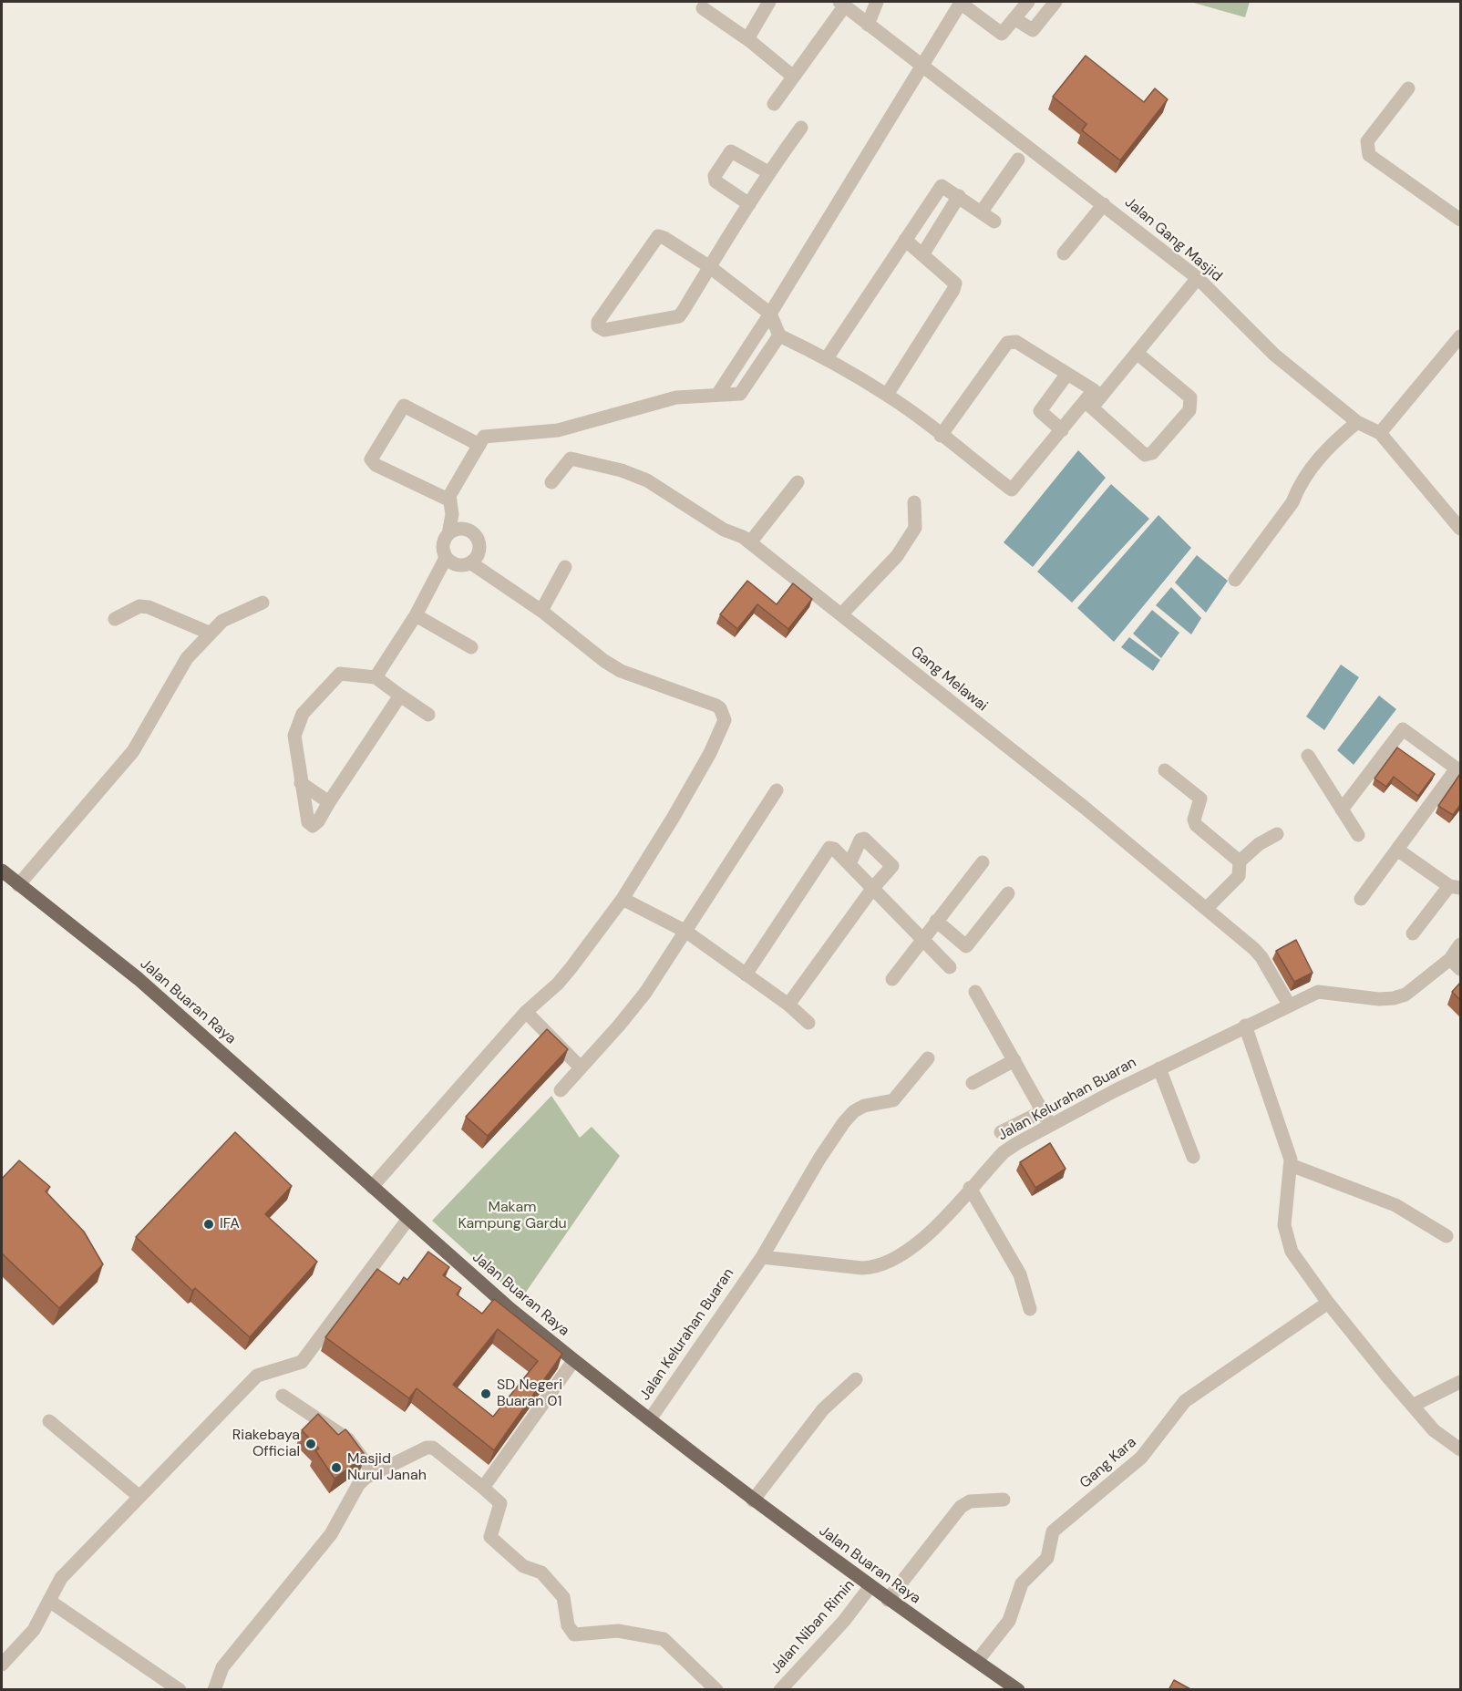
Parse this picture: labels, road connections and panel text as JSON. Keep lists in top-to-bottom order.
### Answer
{
  "streets": {
    "main road": ["Jalan Buaran Raya"],
    "street": [
      "Jalan Gang Masjid",
      "Gang Melawai",
      "Jalan Kelurahan Buaran",
      "Gang Kara",
      "Jalan Niban Rimin"
    ]
  },
  "crossings": [
    ["Gang Melawai", "Jalan Kelurahan Buaran"],
    ["Jalan Buaran Raya", "Jalan Kelurahan Buaran"],
    ["Jalan Buaran Raya", "Gang Kara"],
    ["Jalan Buaran Raya", "Jalan Niban Rimin"]
  ],
  "parks": ["Makam Kampung Gardu"],
  "places": [
    "IFA",
    "SD Negeri Buaran 01",
    "Riakebaya Official",
    "Masjid Nurul Janah"
  ]
}
